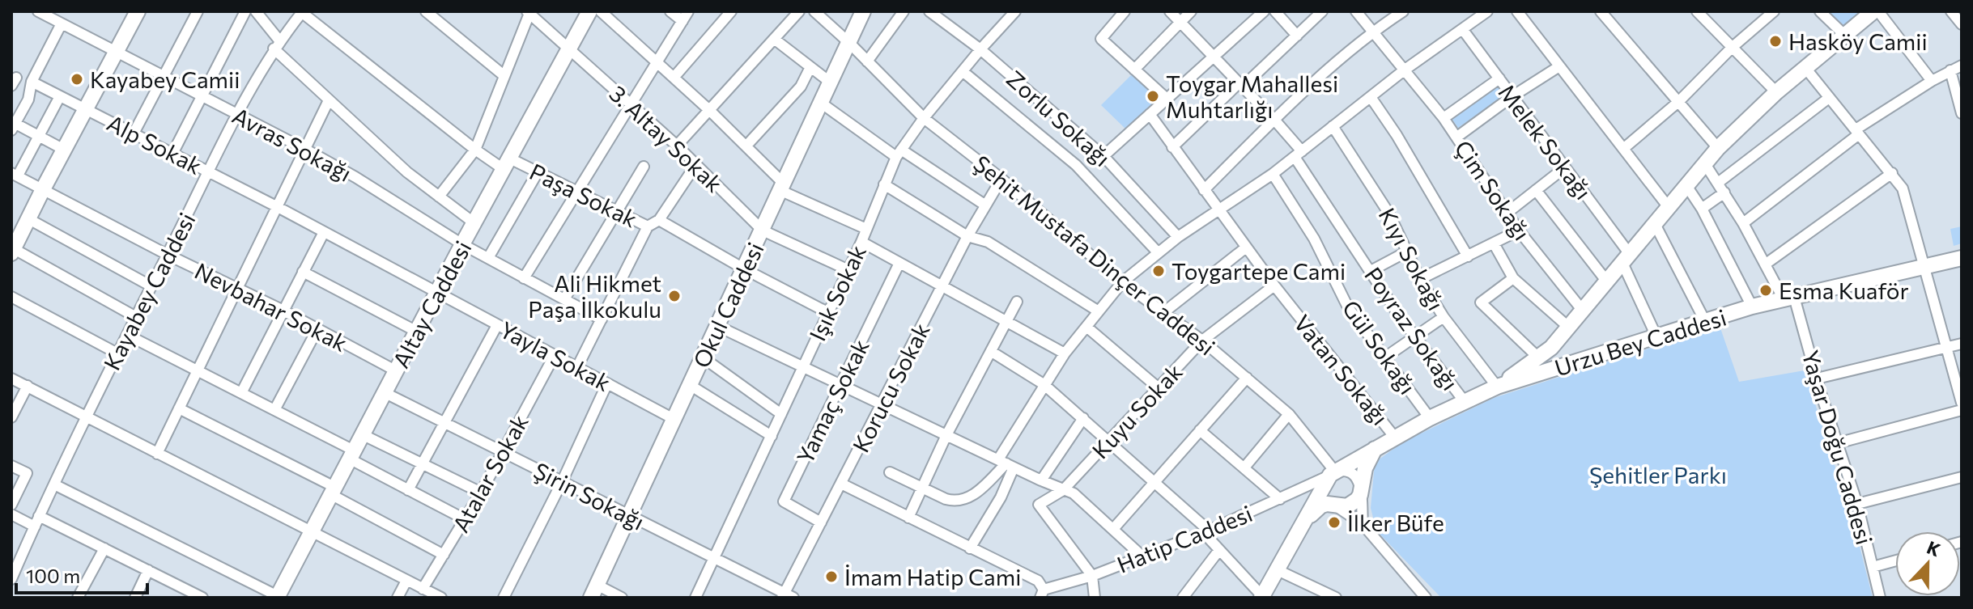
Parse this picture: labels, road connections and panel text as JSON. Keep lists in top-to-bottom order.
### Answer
{
  "streets": {
    "main road": ["Altay Caddesi", "Okul Caddesi", "Urzu Bey Caddesi"],
    "street": [
      "Zorlu Sokağı",
      "3. Altay Sokak",
      "Melek Sokağı",
      "Alp Sokak",
      "Avras Sokağı",
      "Çim Sokağı",
      "Paşa Sokak",
      "Şehit Mustafa Dinçer Caddesi",
      "Kıyı Sokağı",
      "Kayabey Caddesi",
      "Işık Sokak",
      "Nevbahar Sokak",
      "Poyraz Sokağı",
      "Gül Sokağı",
      "Yayla Sokak",
      "Vatan Sokağı",
      "Korucu Sokak",
      "Yamaç Sokak",
      "Kuyu Sokak",
      "Yaşar Doğu Caddesi",
      "Atalar Sokak",
      "Şirin Sokağı",
      "Hatip Caddesi"
    ]
  },
  "crossings": [
    ["Zorlu Sokağı", "Işık Sokak"],
    ["3. Altay Sokak", "Altay Caddesi"],
    ["3. Altay Sokak", "Okul Caddesi"],
    ["Melek Sokağı", "Urzu Bey Caddesi"],
    ["Alp Sokak", "Kayabey Caddesi"],
    ["Alp Sokak", "Yayla Sokak"],
    ["Avras Sokağı", "Kayabey Caddesi"],
    ["Avras Sokağı", "Altay Caddesi"],
    ["Paşa Sokak", "Kayabey Caddesi"],
    ["Paşa Sokak", "Işık Sokak"],
    ["Paşa Sokak", "Altay Caddesi"],
    ["Paşa Sokak", "Okul Caddesi"],
    ["Şehit Mustafa Dinçer Caddesi", "Işık Sokak"],
    ["Şehit Mustafa Dinçer Caddesi", "Okul Caddesi"],
    ["Şehit Mustafa Dinçer Caddesi", "Urzu Bey Caddesi"],
    ["Şehit Mustafa Dinçer Caddesi", "Korucu Sokak"],
    ["Şehit Mustafa Dinçer Caddesi", "Kuyu Sokak"],
    ["Şehit Mustafa Dinçer Caddesi", "Hatip Caddesi"],
    ["Kıyı Sokağı", "Urzu Bey Caddesi"],
    ["Kayabey Caddesi", "Nevbahar Sokak"],
    ["Işık Sokak", "Şirin Sokağı"],
    ["Altay Caddesi", "Nevbahar Sokak"],
    ["Altay Caddesi", "Yayla Sokak"],
    ["Altay Caddesi", "Şirin Sokağı"],
    ["Okul Caddesi", "Yayla Sokak"],
    ["Okul Caddesi", "Şirin Sokağı"],
    ["Poyraz Sokağı", "Urzu Bey Caddesi"],
    ["Urzu Bey Caddesi", "Gül Sokağı"],
    ["Urzu Bey Caddesi", "Vatan Sokağı"],
    ["Urzu Bey Caddesi", "Yaşar Doğu Caddesi"],
    ["Urzu Bey Caddesi", "Hatip Caddesi"],
    ["Yayla Sokak", "Atalar Sokak"],
    ["Vatan Sokağı", "Kuyu Sokak"],
    ["Korucu Sokak", "Yamaç Sokak"],
    ["Korucu Sokak", "Şirin Sokağı"],
    ["Kuyu Sokak", "Hatip Caddesi"],
    ["Atalar Sokak", "Şirin Sokağı"]
  ],
  "parks": ["Şehitler Parkı"],
  "places": [
    "Hasköy Camii",
    "Kayabey Camii",
    "Toygar Mahallesi Muhtarlığı",
    "Toygartepe Cami",
    "Esma Kuaför",
    "Ali Hikmet Paşa İlkokulu",
    "İlker Büfe",
    "İmam Hatip Cami"
  ],
  "scale_bar": "100 m",
  "north": "top"
}
